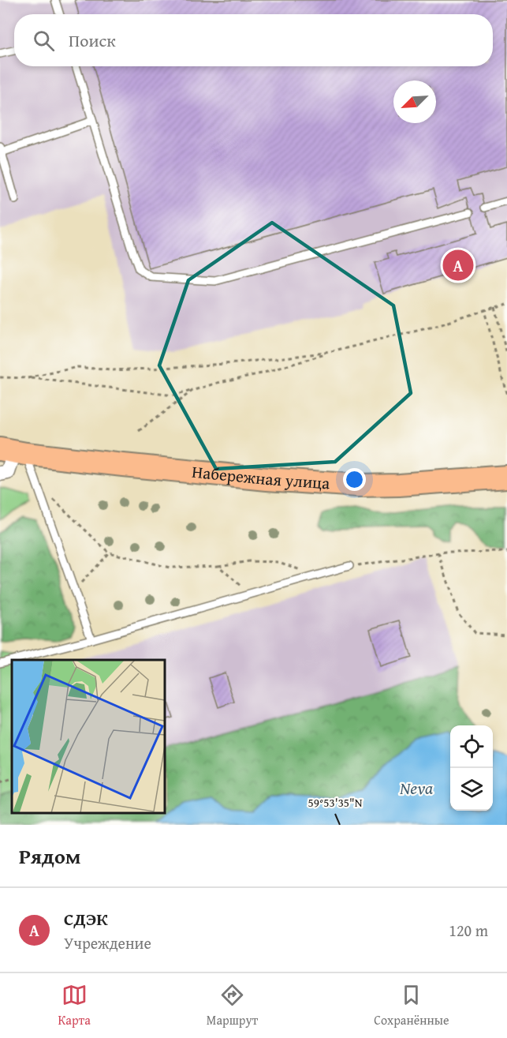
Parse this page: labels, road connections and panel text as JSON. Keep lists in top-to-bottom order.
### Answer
{
  "streets": {
    "main road": ["Набережная улица"]
  },
  "water": ["Neva"],
  "north": "bottom left",
  "page": {
    "search": "Поиск",
    "pins": "A",
    "heading": "Рядом",
    "list": [
      {
        "mark": "A",
        "name": "СДЭК",
        "note": "Учреждение",
        "value": "120 m"
      }
    ],
    "nav": ["Карта", "Маршрут", "Сохранённые"]
  },
  "coordinates": ["59°53'35\"N"]
}
